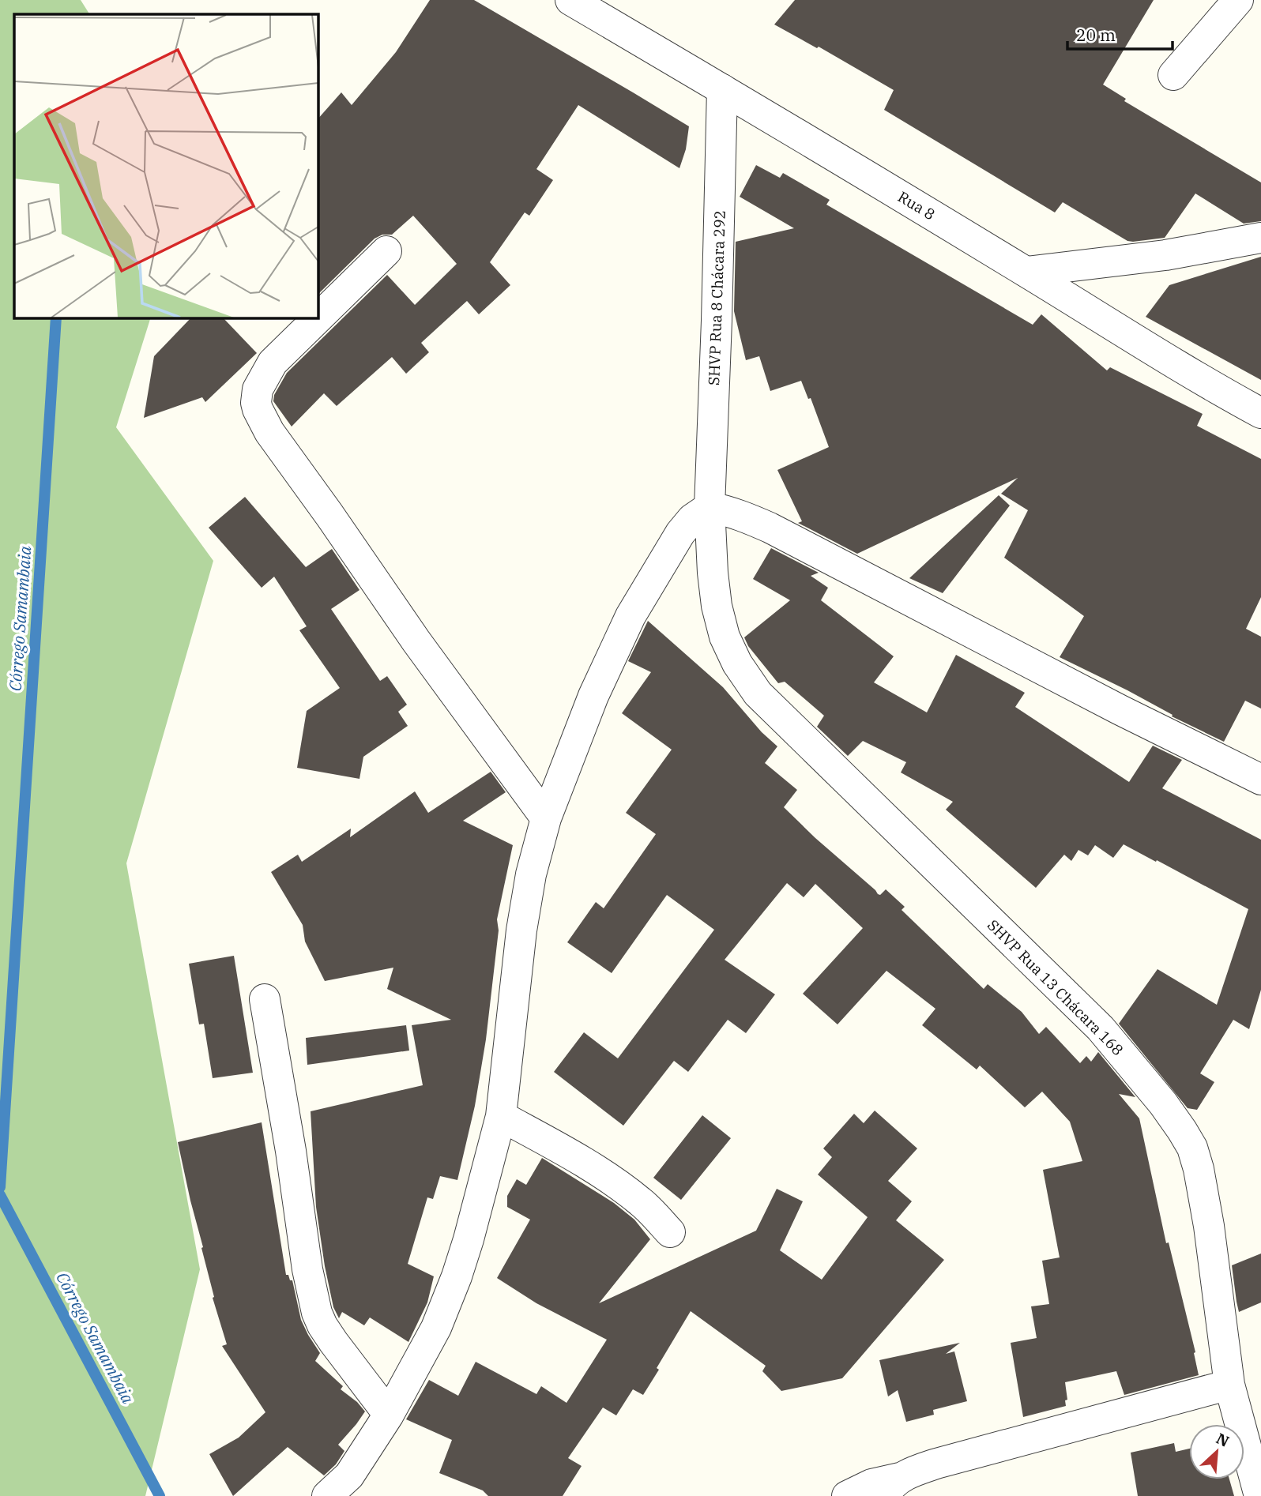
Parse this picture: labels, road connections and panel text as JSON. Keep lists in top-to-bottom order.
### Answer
{
  "streets": {
    "street": ["Rua 8", "SHVP Rua 8 Chácara 292", "SHVP Rua 13 Chácara 168"]
  },
  "crossings": [
    ["Rua 8", "SHVP Rua 8 Chácara 292"],
    ["SHVP Rua 8 Chácara 292", "SHVP Rua 13 Chácara 168"]
  ],
  "water": ["Córrego Samambaia"],
  "scale_bar": "20 m",
  "north": "top right"
}
